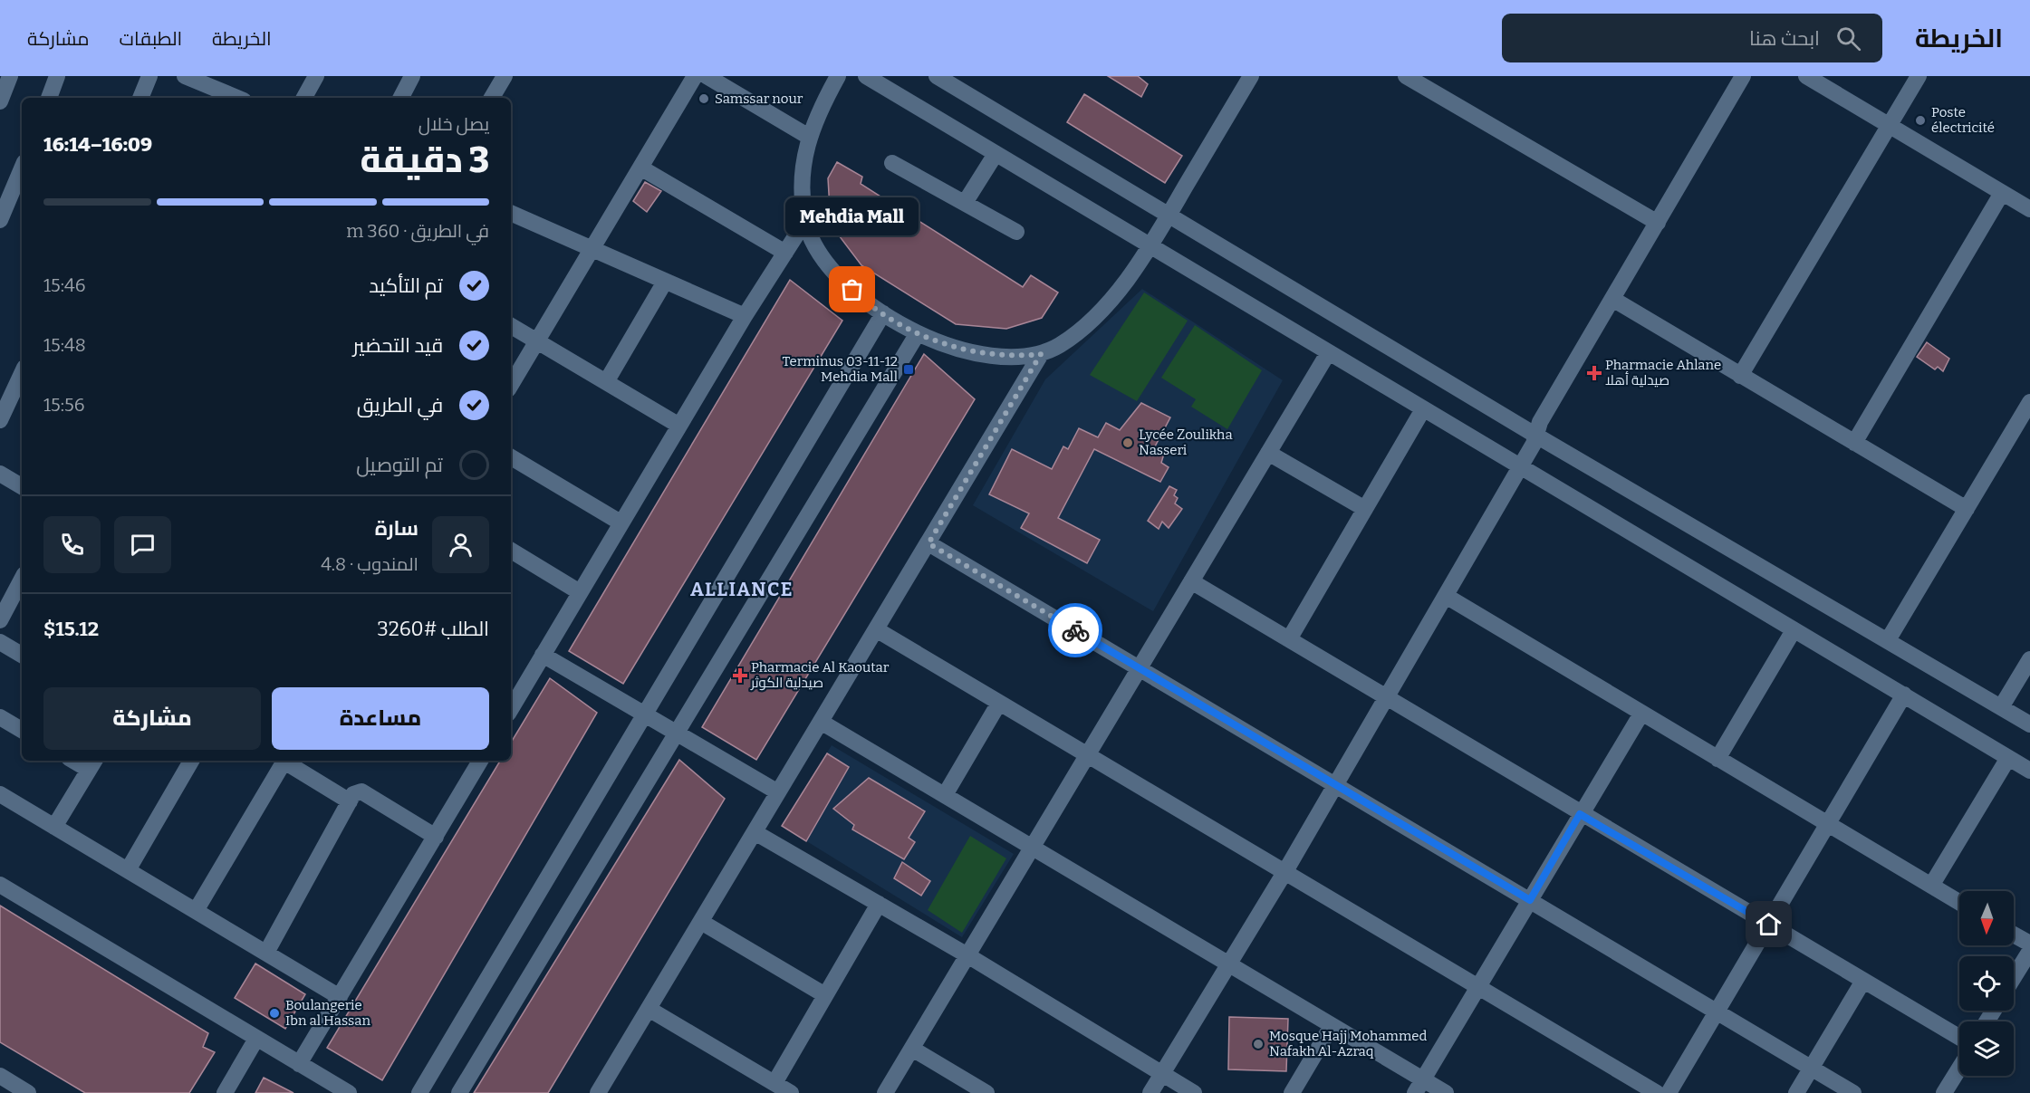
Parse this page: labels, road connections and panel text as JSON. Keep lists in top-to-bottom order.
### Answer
{
  "districts": ["ALLIANCE"],
  "places": {
    "other": [
      "Samssar nour",
      "Poste électricité",
      "Mehdia Mall",
      "Lycée Zoulikha Nasseri",
      "Boulangerie Ibn al Hassan",
      "Mosque Hajj Mohammed Nafakh Al-Azraq"
    ],
    "transit": ["Terminus 03-11-12 Mehdia Mall"],
    "health": ["Pharmacie Ahlane صيدلية أهلا", "Pharmacie Al Kaoutar صيدلية الكوثر"]
  },
  "north": "bottom",
  "page": {
    "header": "الخريطة",
    "search": "ابحث هنا",
    "nav": ["الخريطة", "الطبقات", "مشاركة"],
    "heading": ["3 دقيقة", "يصل خلال", "16:09–16:14"],
    "panel": [
      "سارة",
      "المندوب · 4.8",
      "الطلب #3260",
      "$15.12"
    ],
    "bar": "في الطريق · 360 m",
    "bubble": "Mehdia Mall",
    "list": [
      ["تم التأكيد", "15:46"],
      ["قيد التحضير", "15:48"],
      ["في الطريق", "15:56"],
      "تم التوصيل"
    ],
    "buttons": ["مساعدة", "مشاركة"]
  }
}
